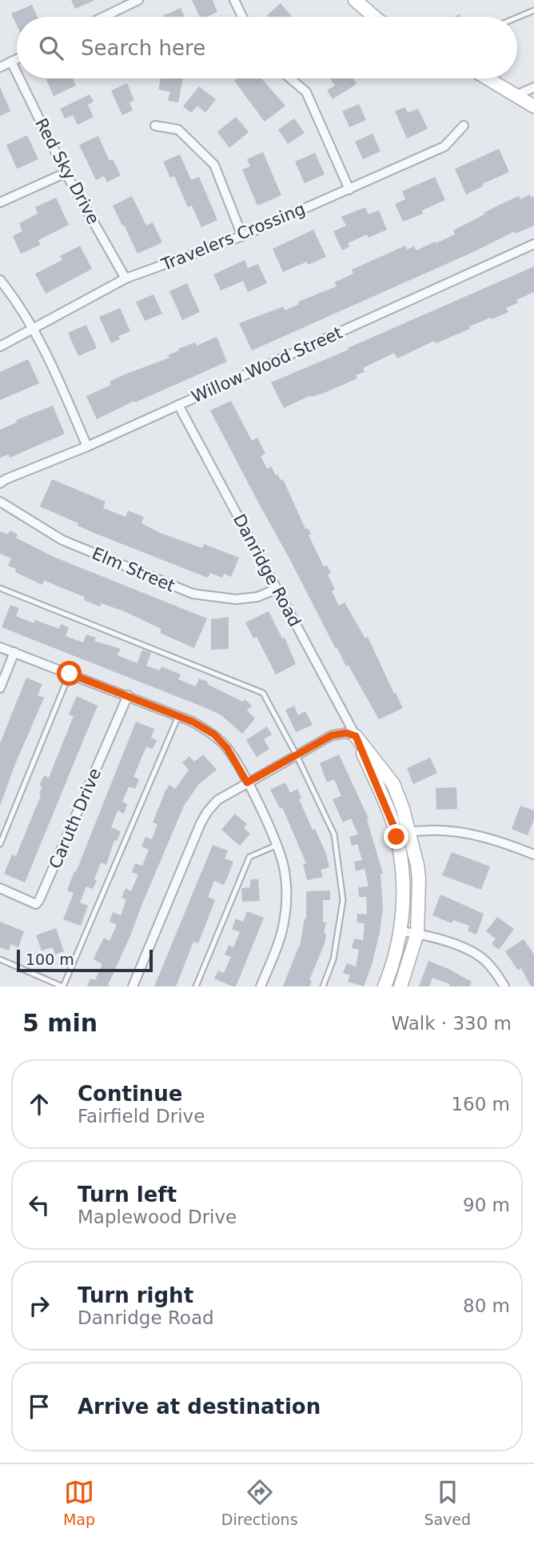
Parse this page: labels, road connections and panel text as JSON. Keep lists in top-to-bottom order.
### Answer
{
  "streets": {
    "street": [
      "Red Sky Drive",
      "Travelers Crossing",
      "Willow Wood Street",
      "Elm Street",
      "Danridge Road",
      "Caruth Drive"
    ]
  },
  "crossings": [
    ["Red Sky Drive", "Travelers Crossing"],
    ["Willow Wood Street", "Danridge Road"],
    ["Elm Street", "Danridge Road"]
  ],
  "scale_bar": "100 m",
  "page": {
    "search": "Search here",
    "scale": "100 m",
    "heading": ["5 min", "Walk · 330 m"],
    "list": [
      ["Continue", "Fairfield Drive", "160 m"],
      ["Turn left", "Maplewood Drive", "90 m"],
      ["Turn right", "Danridge Road", "80 m"],
      "Arrive at destination"
    ],
    "nav": ["Map", "Directions", "Saved"]
  }
}
